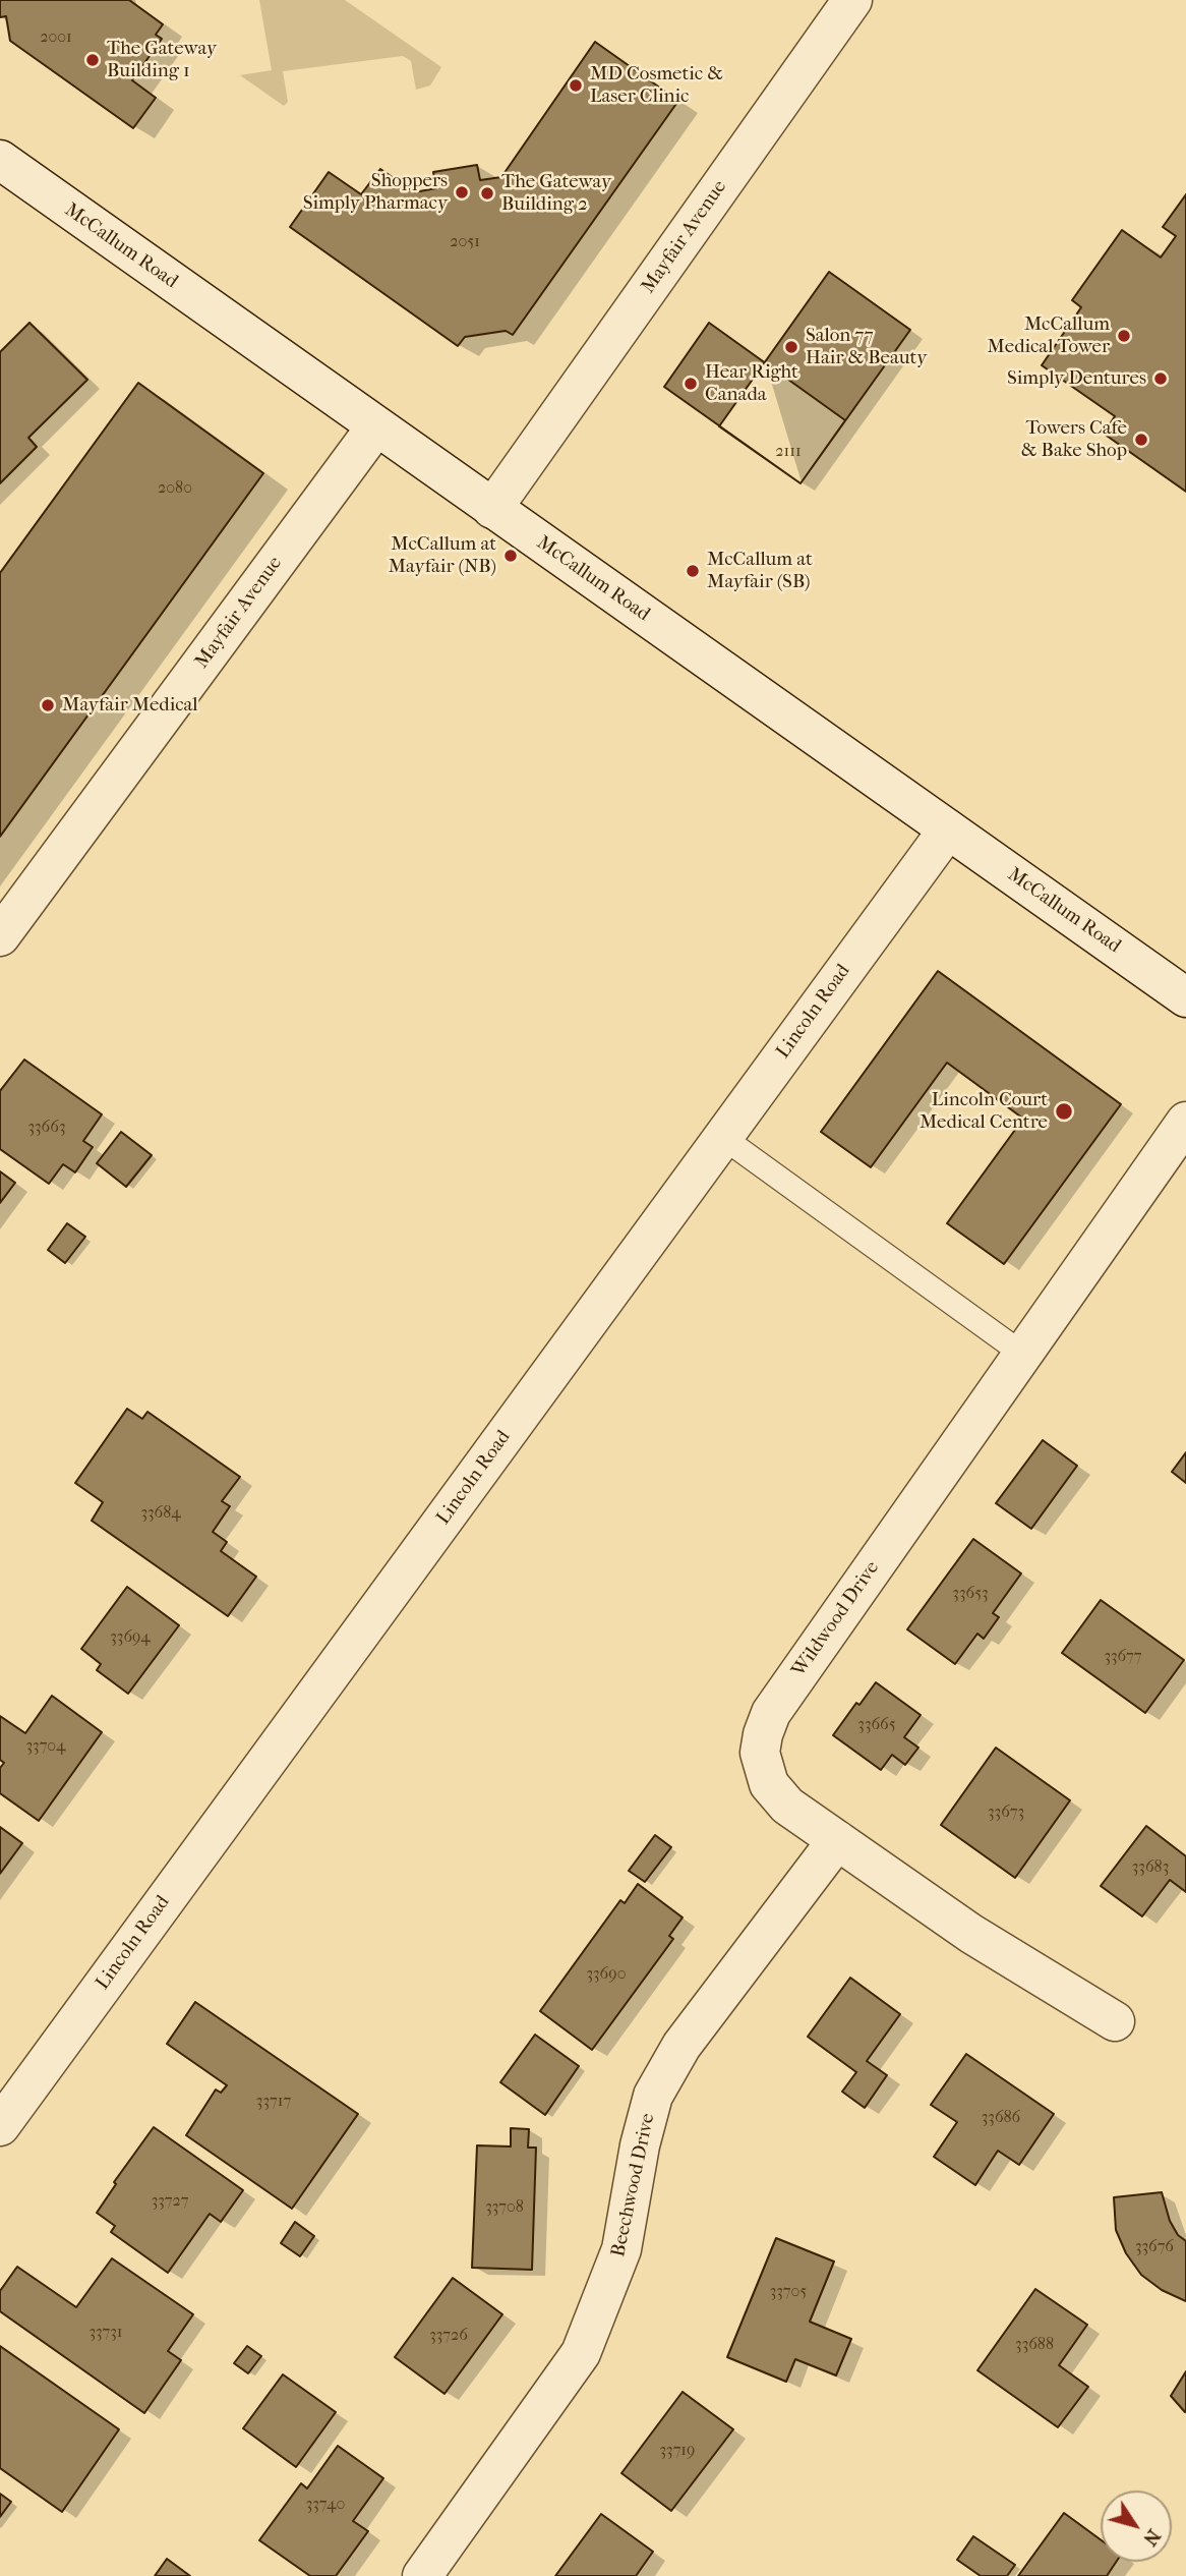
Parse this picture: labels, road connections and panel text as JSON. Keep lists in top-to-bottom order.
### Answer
{
  "streets": {
    "street": [
      "Mayfair Avenue",
      "McCallum Road",
      "Lincoln Road",
      "Wildwood Drive",
      "Beechwood Drive"
    ]
  },
  "crossings": [
    ["Mayfair Avenue", "McCallum Road"],
    ["McCallum Road", "Lincoln Road"],
    ["Wildwood Drive", "Beechwood Drive"]
  ],
  "places": [
    "The Gateway Building 1",
    "MD Cosmetic & Laser Clinic",
    "Shoppers Simply Pharmacy",
    "The Gateway Building 2",
    "McCallum Medical Tower",
    "Salon 77 Hair & Beauty",
    "Simply Dentures",
    "Hear Right Canada",
    "Towers Cafe & Bake Shop",
    "McCallum at Mayfair (NB)",
    "McCallum at Mayfair (SB)",
    "Mayfair Medical",
    "Lincoln Court Medical Centre"
  ],
  "house_numbers": [
    "2001",
    "2051",
    "2111",
    "2080",
    "33663",
    "33684",
    "33653",
    "33694",
    "33677",
    "33665",
    "33704",
    "33673",
    "33683",
    "33690",
    "33717",
    "33686",
    "33727",
    "33708",
    "33676",
    "33705",
    "33731",
    "33726",
    "33688",
    "33719",
    "33740"
  ],
  "north": "bottom right"
}
